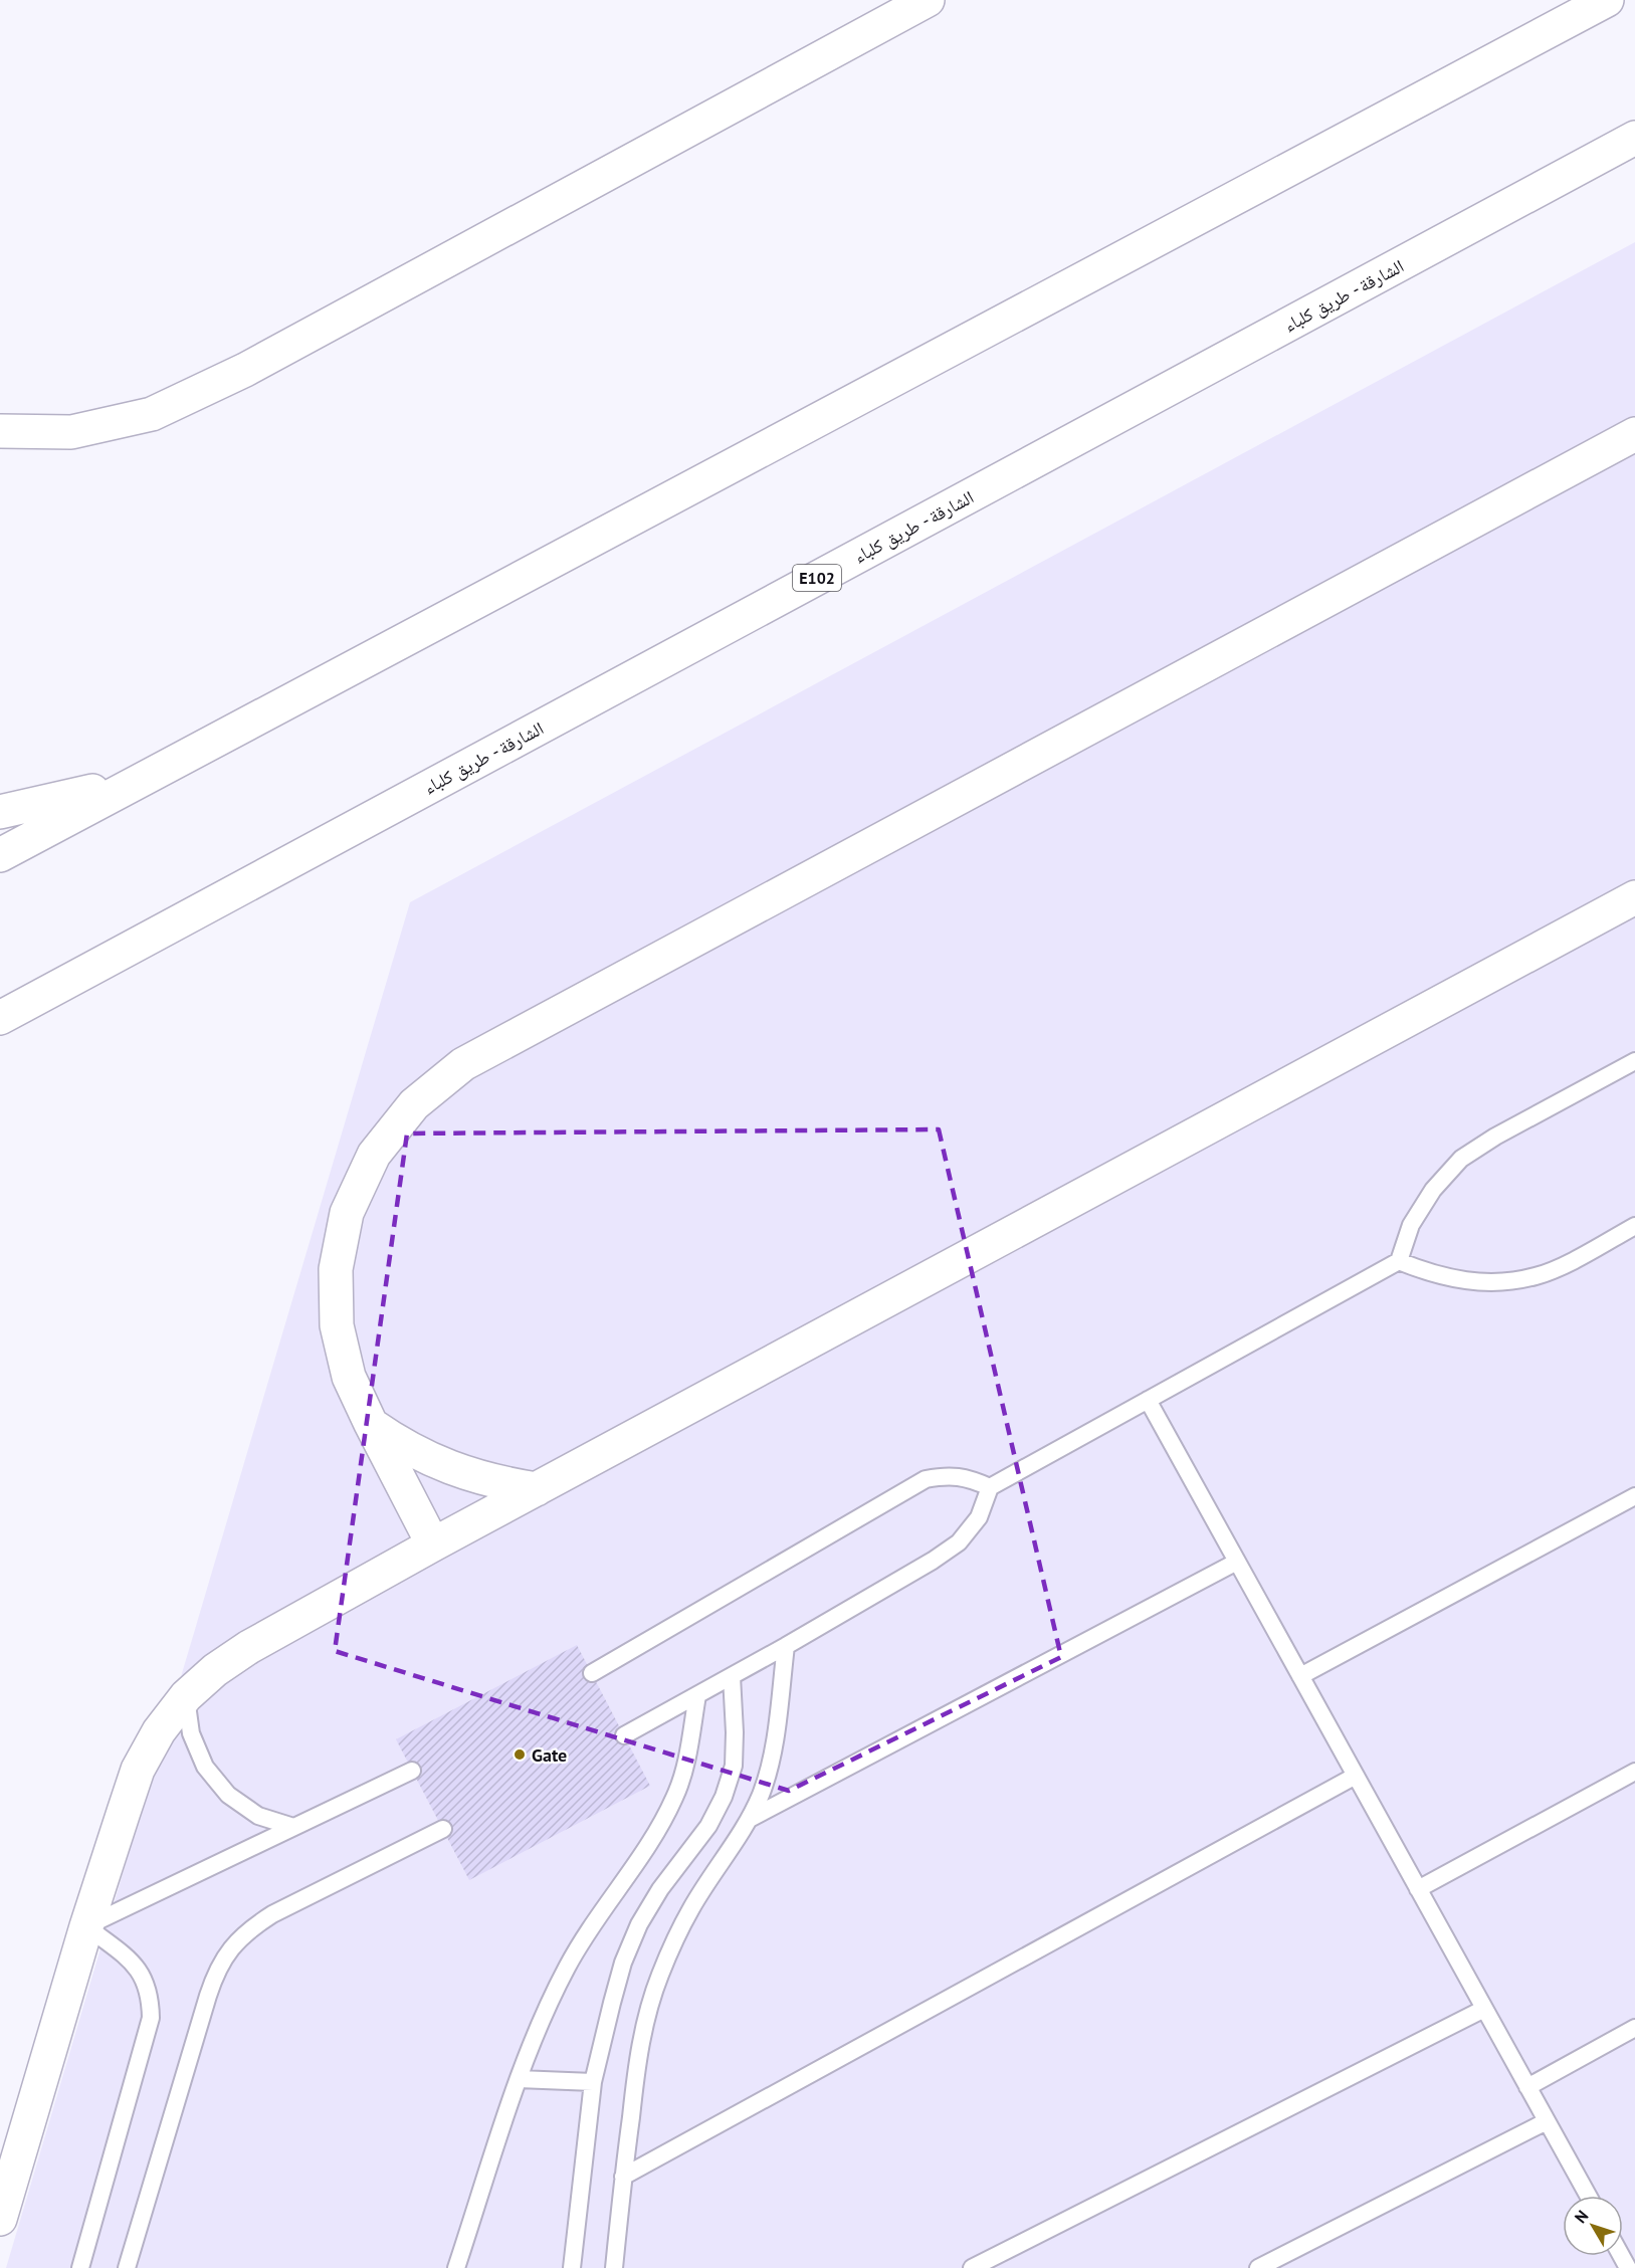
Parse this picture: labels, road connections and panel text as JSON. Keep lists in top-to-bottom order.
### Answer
{
  "streets": {
    "main road": ["الشارقة - طريق كلباء", "E102"]
  },
  "places": ["Gate"],
  "north": "top left"
}
